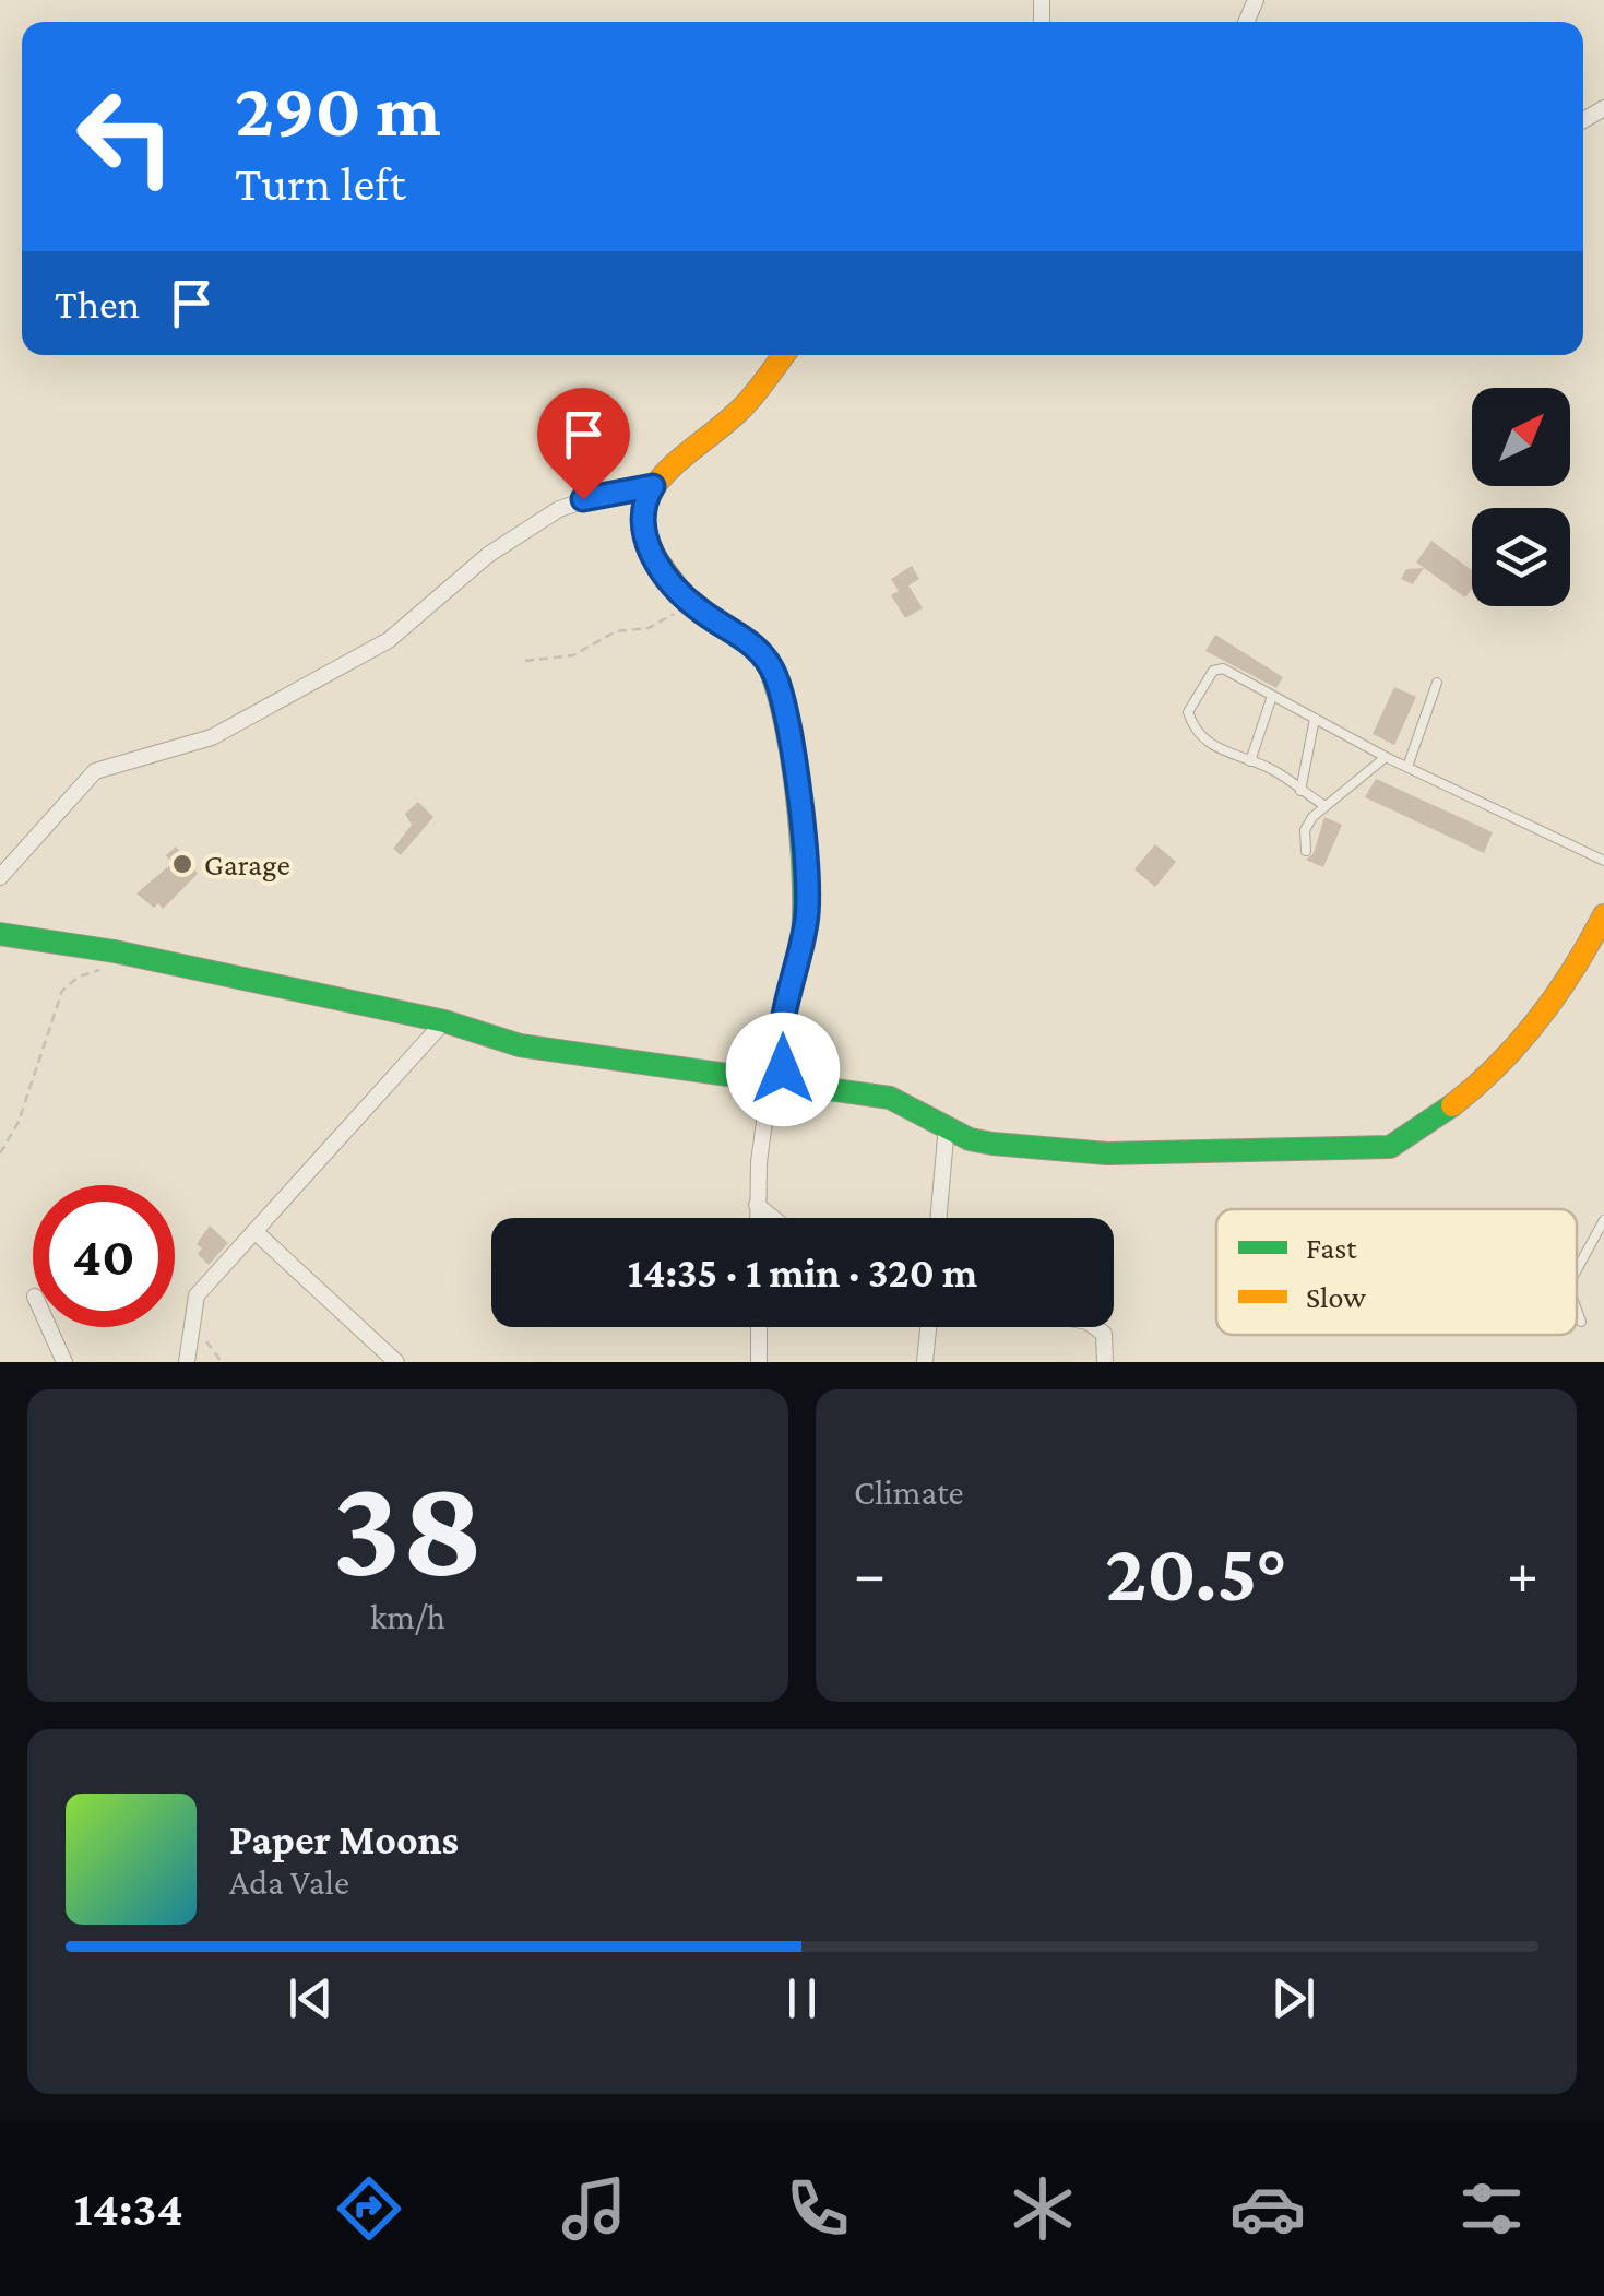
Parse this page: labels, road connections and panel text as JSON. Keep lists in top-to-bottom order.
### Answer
{
  "places": ["Garage"],
  "legend": ["Fast", "Slow"],
  "north": "top right",
  "page": {
    "turn": ["290 m", "Turn left"],
    "then": "Then",
    "limit": "40",
    "trip": "14:35 · 1 min · 320 m",
    "tile": [
      ["38", "km/h"],
      "Climate"
    ],
    "heat": ["−", "20.5°", "+"],
    "song": ["Paper Moons", "Ada Vale"],
    "tabs": "14:34"
  }
}
